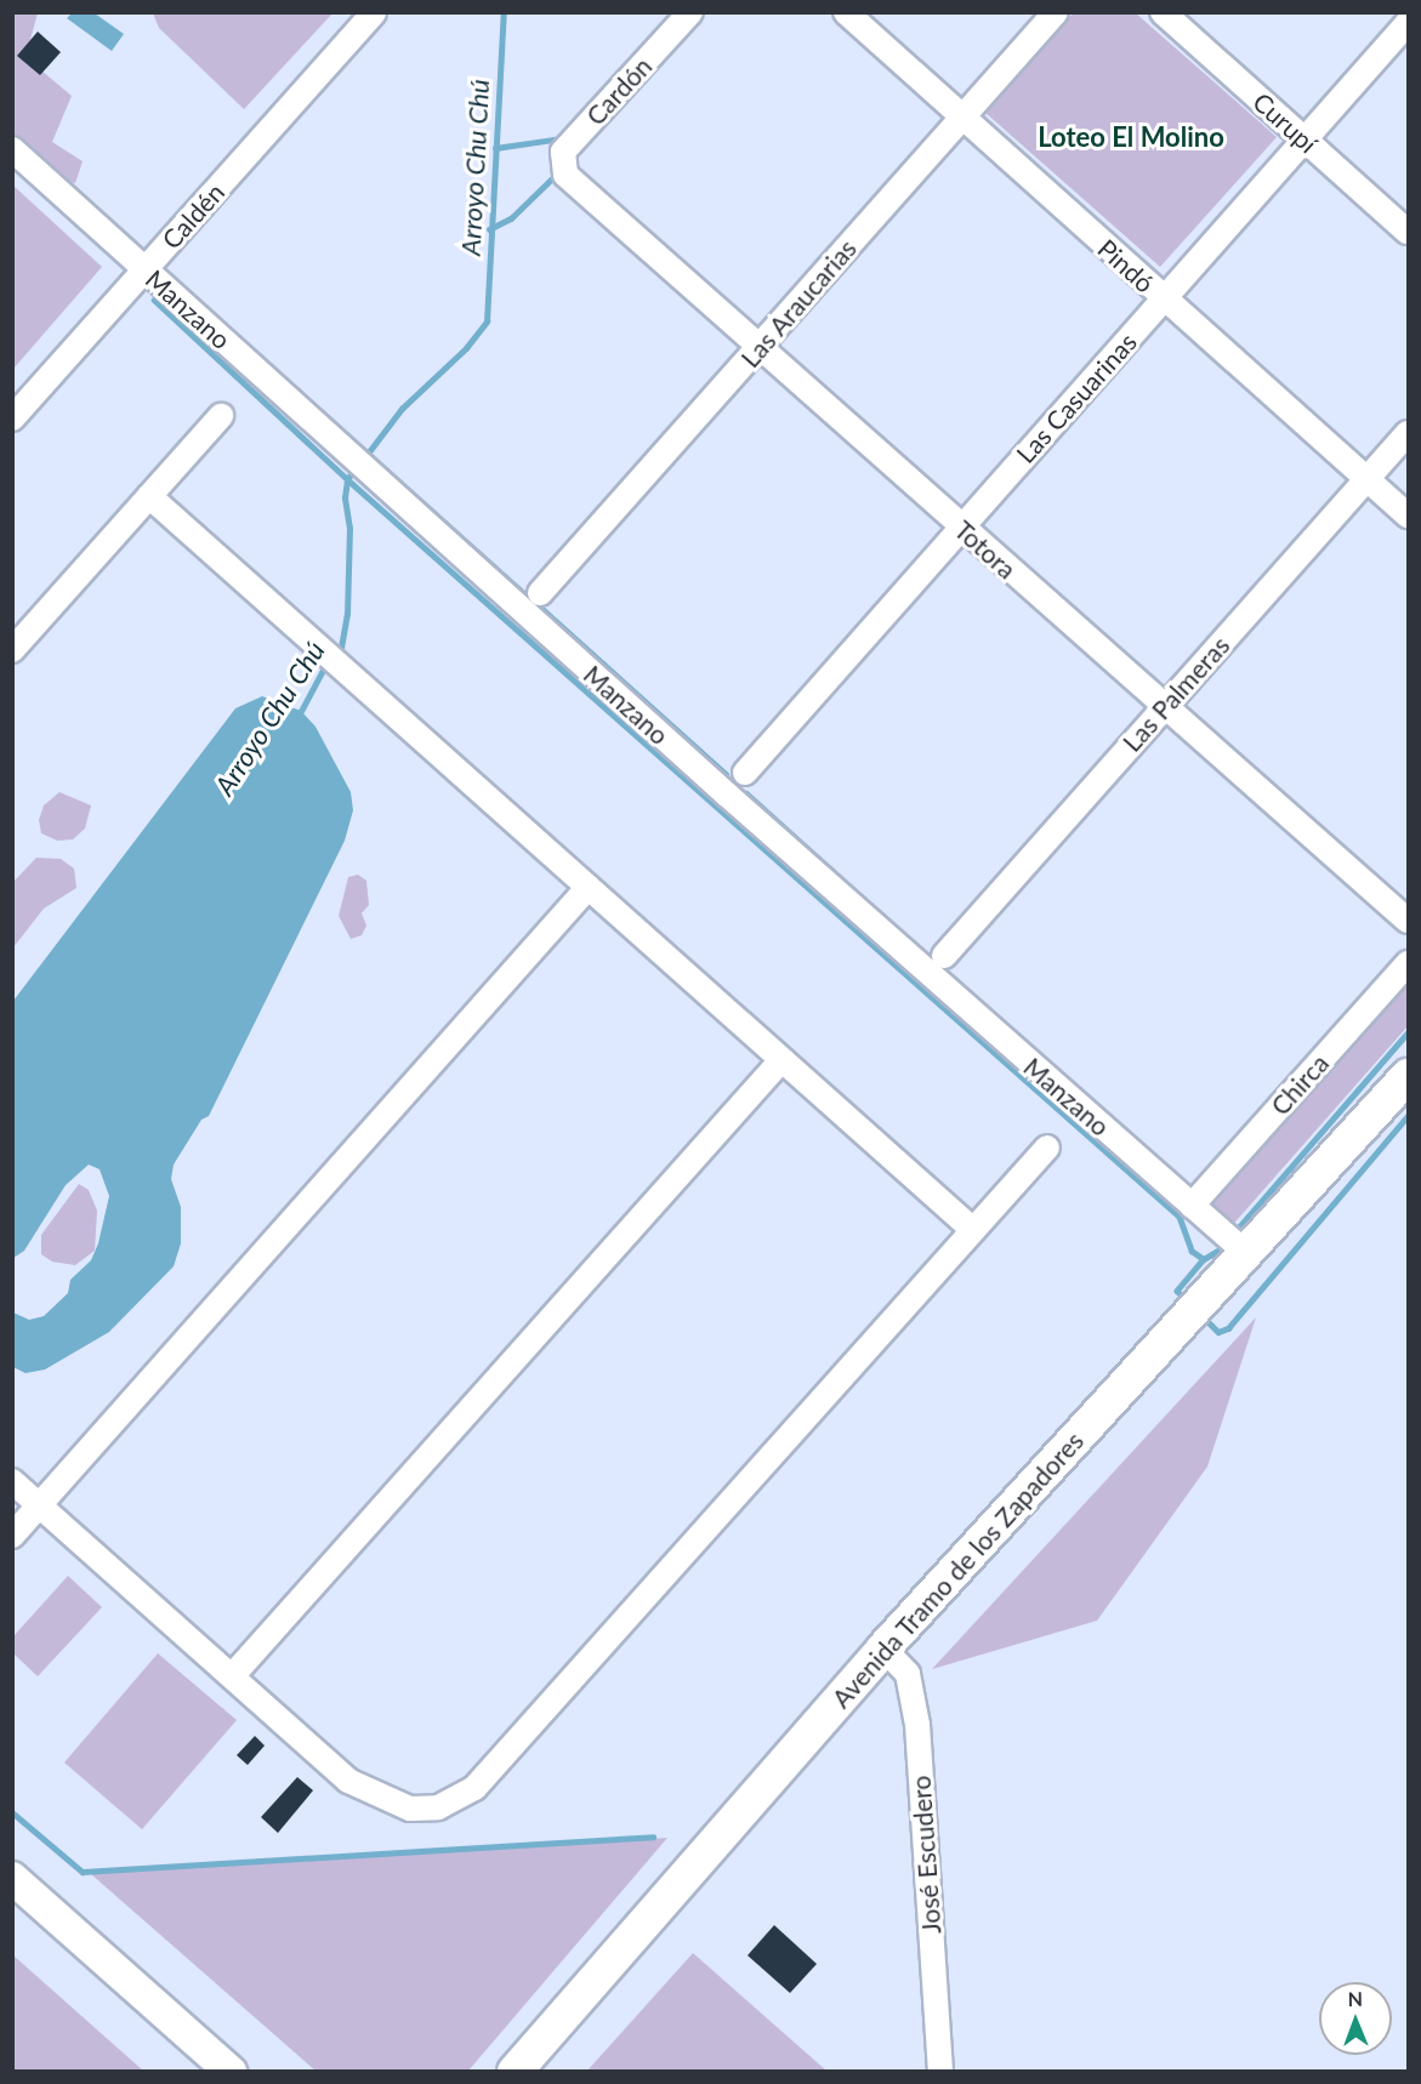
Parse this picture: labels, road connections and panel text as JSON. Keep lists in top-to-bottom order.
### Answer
{
  "streets": {
    "highway": ["Avenida Tramo de los Zapadores"],
    "street": [
      "Cardón",
      "Curupí",
      "Caldén",
      "Pindó",
      "Las Araucarias",
      "Manzano",
      "Las Casuarinas",
      "Totora",
      "Las Palmeras",
      "Chirca",
      "José Escudero"
    ]
  },
  "crossings": [
    ["Cardón", "Totora"],
    ["Curupí", "Las Casuarinas"],
    ["Caldén", "Manzano"],
    ["Pindó", "Las Araucarias"],
    ["Pindó", "Las Casuarinas"],
    ["Pindó", "Las Palmeras"],
    ["Las Araucarias", "Totora"],
    ["Manzano", "Chirca"],
    ["Manzano", "Avenida Tramo de los Zapadores"],
    ["Las Casuarinas", "Totora"],
    ["Totora", "Las Palmeras"],
    ["Avenida Tramo de los Zapadores", "José Escudero"]
  ],
  "districts": ["Loteo El Molino"],
  "water": ["Arroyo Chu Chú"],
  "north": "top"
}
